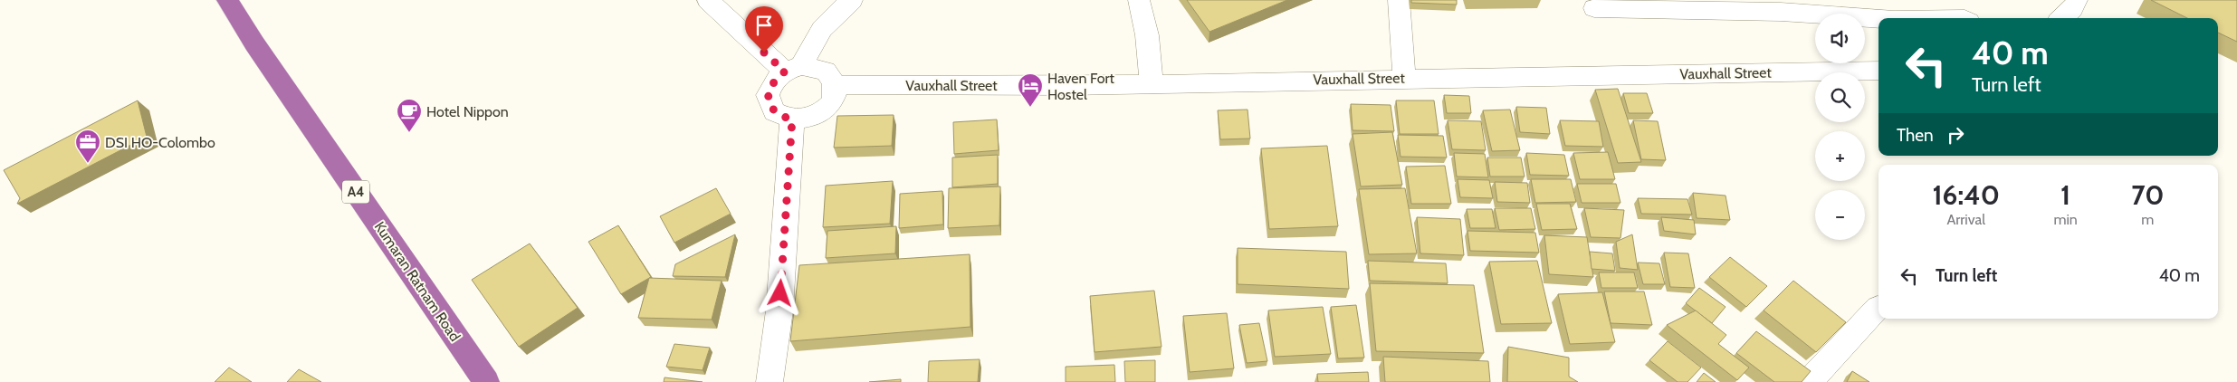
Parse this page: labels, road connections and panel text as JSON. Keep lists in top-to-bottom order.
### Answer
{
  "streets": {
    "highway": ["A4", "Kumaran Ratnam Road"],
    "street": ["Vauxhall Street"]
  },
  "places": {
    "hotel": ["Haven Fort Hostel"],
    "cafe": ["Hotel Nippon"],
    "office": ["DSI HO-Colombo"]
  },
  "page": {
    "map_buttons": ["+", "−"],
    "turn": ["40 m", "Turn left"],
    "then": "Then",
    "eta": [
      "16:40",
      "Arrival",
      "1",
      "min",
      "70",
      "m"
    ],
    "list": [
      {
        "name": "Turn left",
        "value": "40 m"
      }
    ]
  }
}
